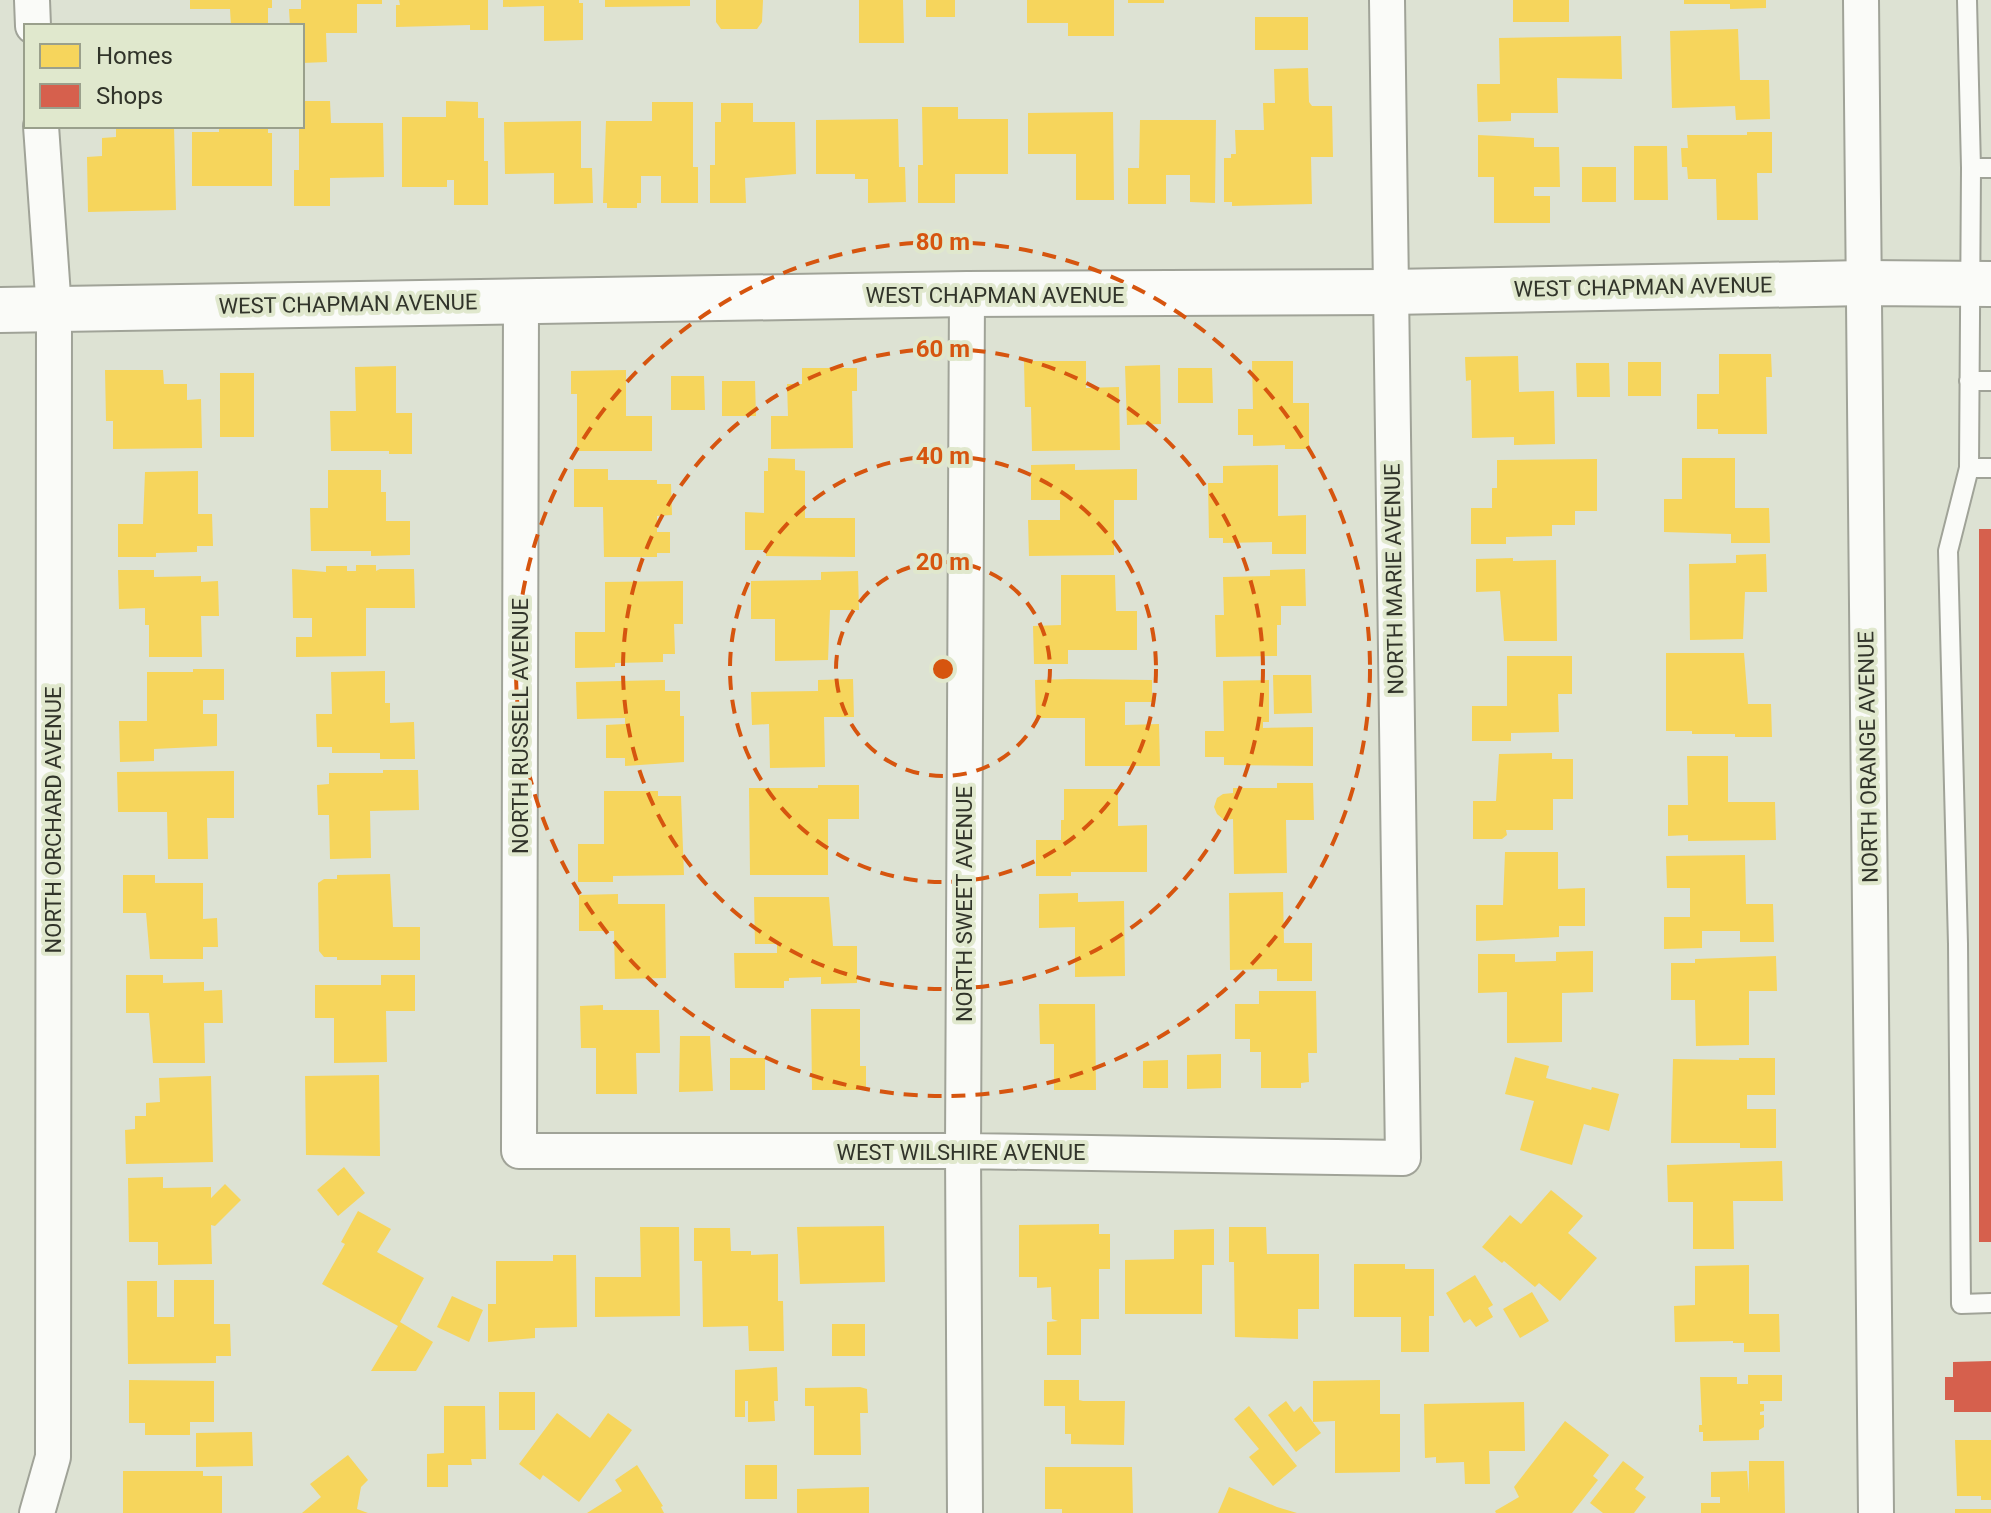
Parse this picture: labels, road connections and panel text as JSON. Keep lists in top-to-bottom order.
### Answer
{
  "streets": {
    "street": [
      "WEST CHAPMAN AVENUE",
      "NORTH MARIE AVENUE",
      "NORTH RUSSELL AVENUE",
      "NORTH ORANGE AVENUE",
      "NORTH ORCHARD AVENUE",
      "NORTH SWEET AVENUE",
      "WEST WILSHIRE AVENUE"
    ]
  },
  "crossings": [
    ["WEST CHAPMAN AVENUE", "NORTH MARIE AVENUE"],
    ["WEST CHAPMAN AVENUE", "NORTH RUSSELL AVENUE"],
    ["WEST CHAPMAN AVENUE", "NORTH ORANGE AVENUE"],
    ["WEST CHAPMAN AVENUE", "NORTH ORCHARD AVENUE"],
    ["WEST CHAPMAN AVENUE", "NORTH SWEET AVENUE"],
    ["NORTH MARIE AVENUE", "WEST WILSHIRE AVENUE"],
    ["NORTH RUSSELL AVENUE", "WEST WILSHIRE AVENUE"],
    ["NORTH SWEET AVENUE", "WEST WILSHIRE AVENUE"]
  ],
  "legend": ["Homes", "Shops"],
  "rings": [
    "80 m",
    "60 m",
    "40 m",
    "20 m"
  ]
}
